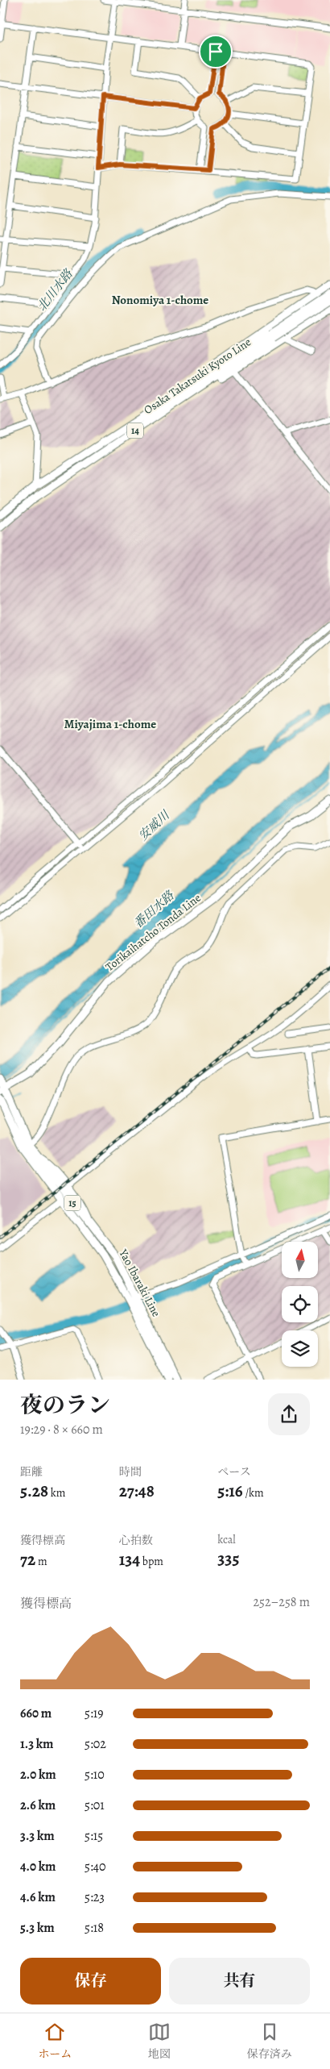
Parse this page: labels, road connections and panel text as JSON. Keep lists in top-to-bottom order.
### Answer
{
  "streets": {
    "main road": [
      "Osaka Takatsuki Kyoto Line",
      "14",
      "Torikaihatcho Tonda Line",
      "15",
      "Yao Ibaraki Line"
    ]
  },
  "crossings": [
    ["Torikaihatcho Tonda Line", "Yao Ibaraki Line"]
  ],
  "districts": ["Nonomiya 1-chome", "Miyajima 1-chome"],
  "water": ["北川水路", "安威川", "番田水路"],
  "north": "top",
  "page": {
    "heading": ["夜のラン", "19:29 · 8 × 660 m"],
    "stats": [
      ["距離", "5.28 km"],
      ["時間", "27:48"],
      ["ペース", "5:16 /km"],
      ["獲得標高", "72 m"],
      ["心拍数", "134 bpm"],
      ["kcal", "335"]
    ],
    "chart": ["獲得標高", "252–258 m"],
    "list": [
      {
        "name": "660 m",
        "note": "5:19"
      },
      {
        "name": "1.3 km",
        "note": "5:02"
      },
      {
        "name": "2.0 km",
        "note": "5:10"
      },
      {
        "name": "2.6 km",
        "note": "5:01"
      },
      {
        "name": "3.3 km",
        "note": "5:15"
      },
      {
        "name": "4.0 km",
        "note": "5:40"
      },
      {
        "name": "4.6 km",
        "note": "5:23"
      },
      {
        "name": "5.3 km",
        "note": "5:18"
      }
    ],
    "buttons": ["保存", "共有"],
    "tabs": ["ホーム", "地図", "保存済み"]
  }
}
